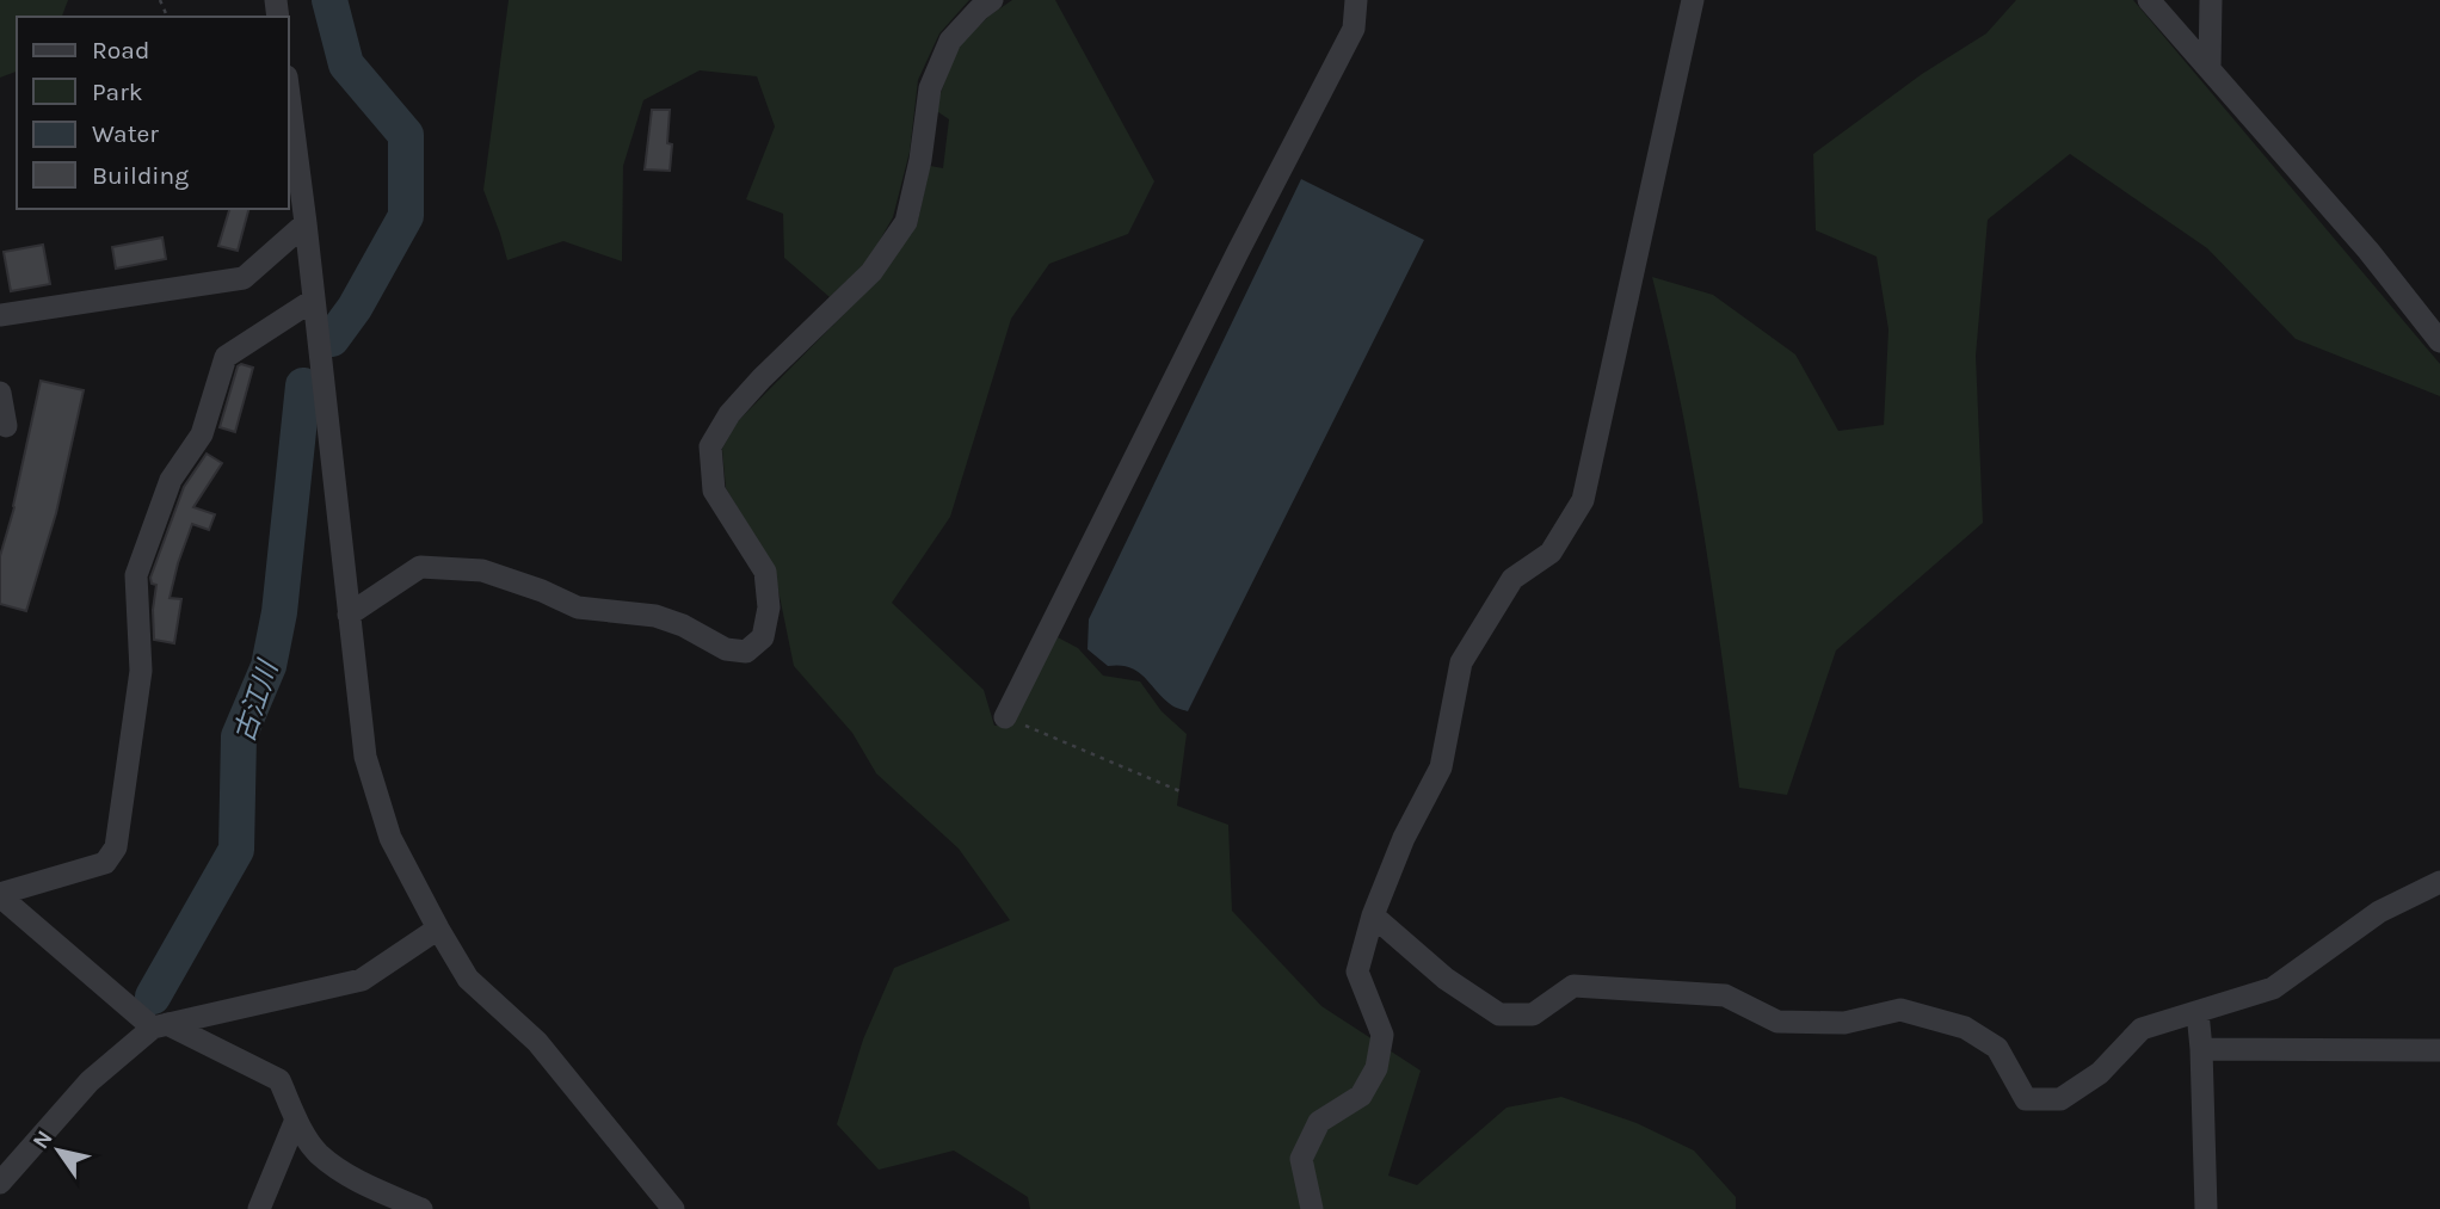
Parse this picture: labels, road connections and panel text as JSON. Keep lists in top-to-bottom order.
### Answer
{
  "water": ["古江川"],
  "legend": [
    "Road",
    "Park",
    "Water",
    "Building"
  ],
  "north": "top left"
}
